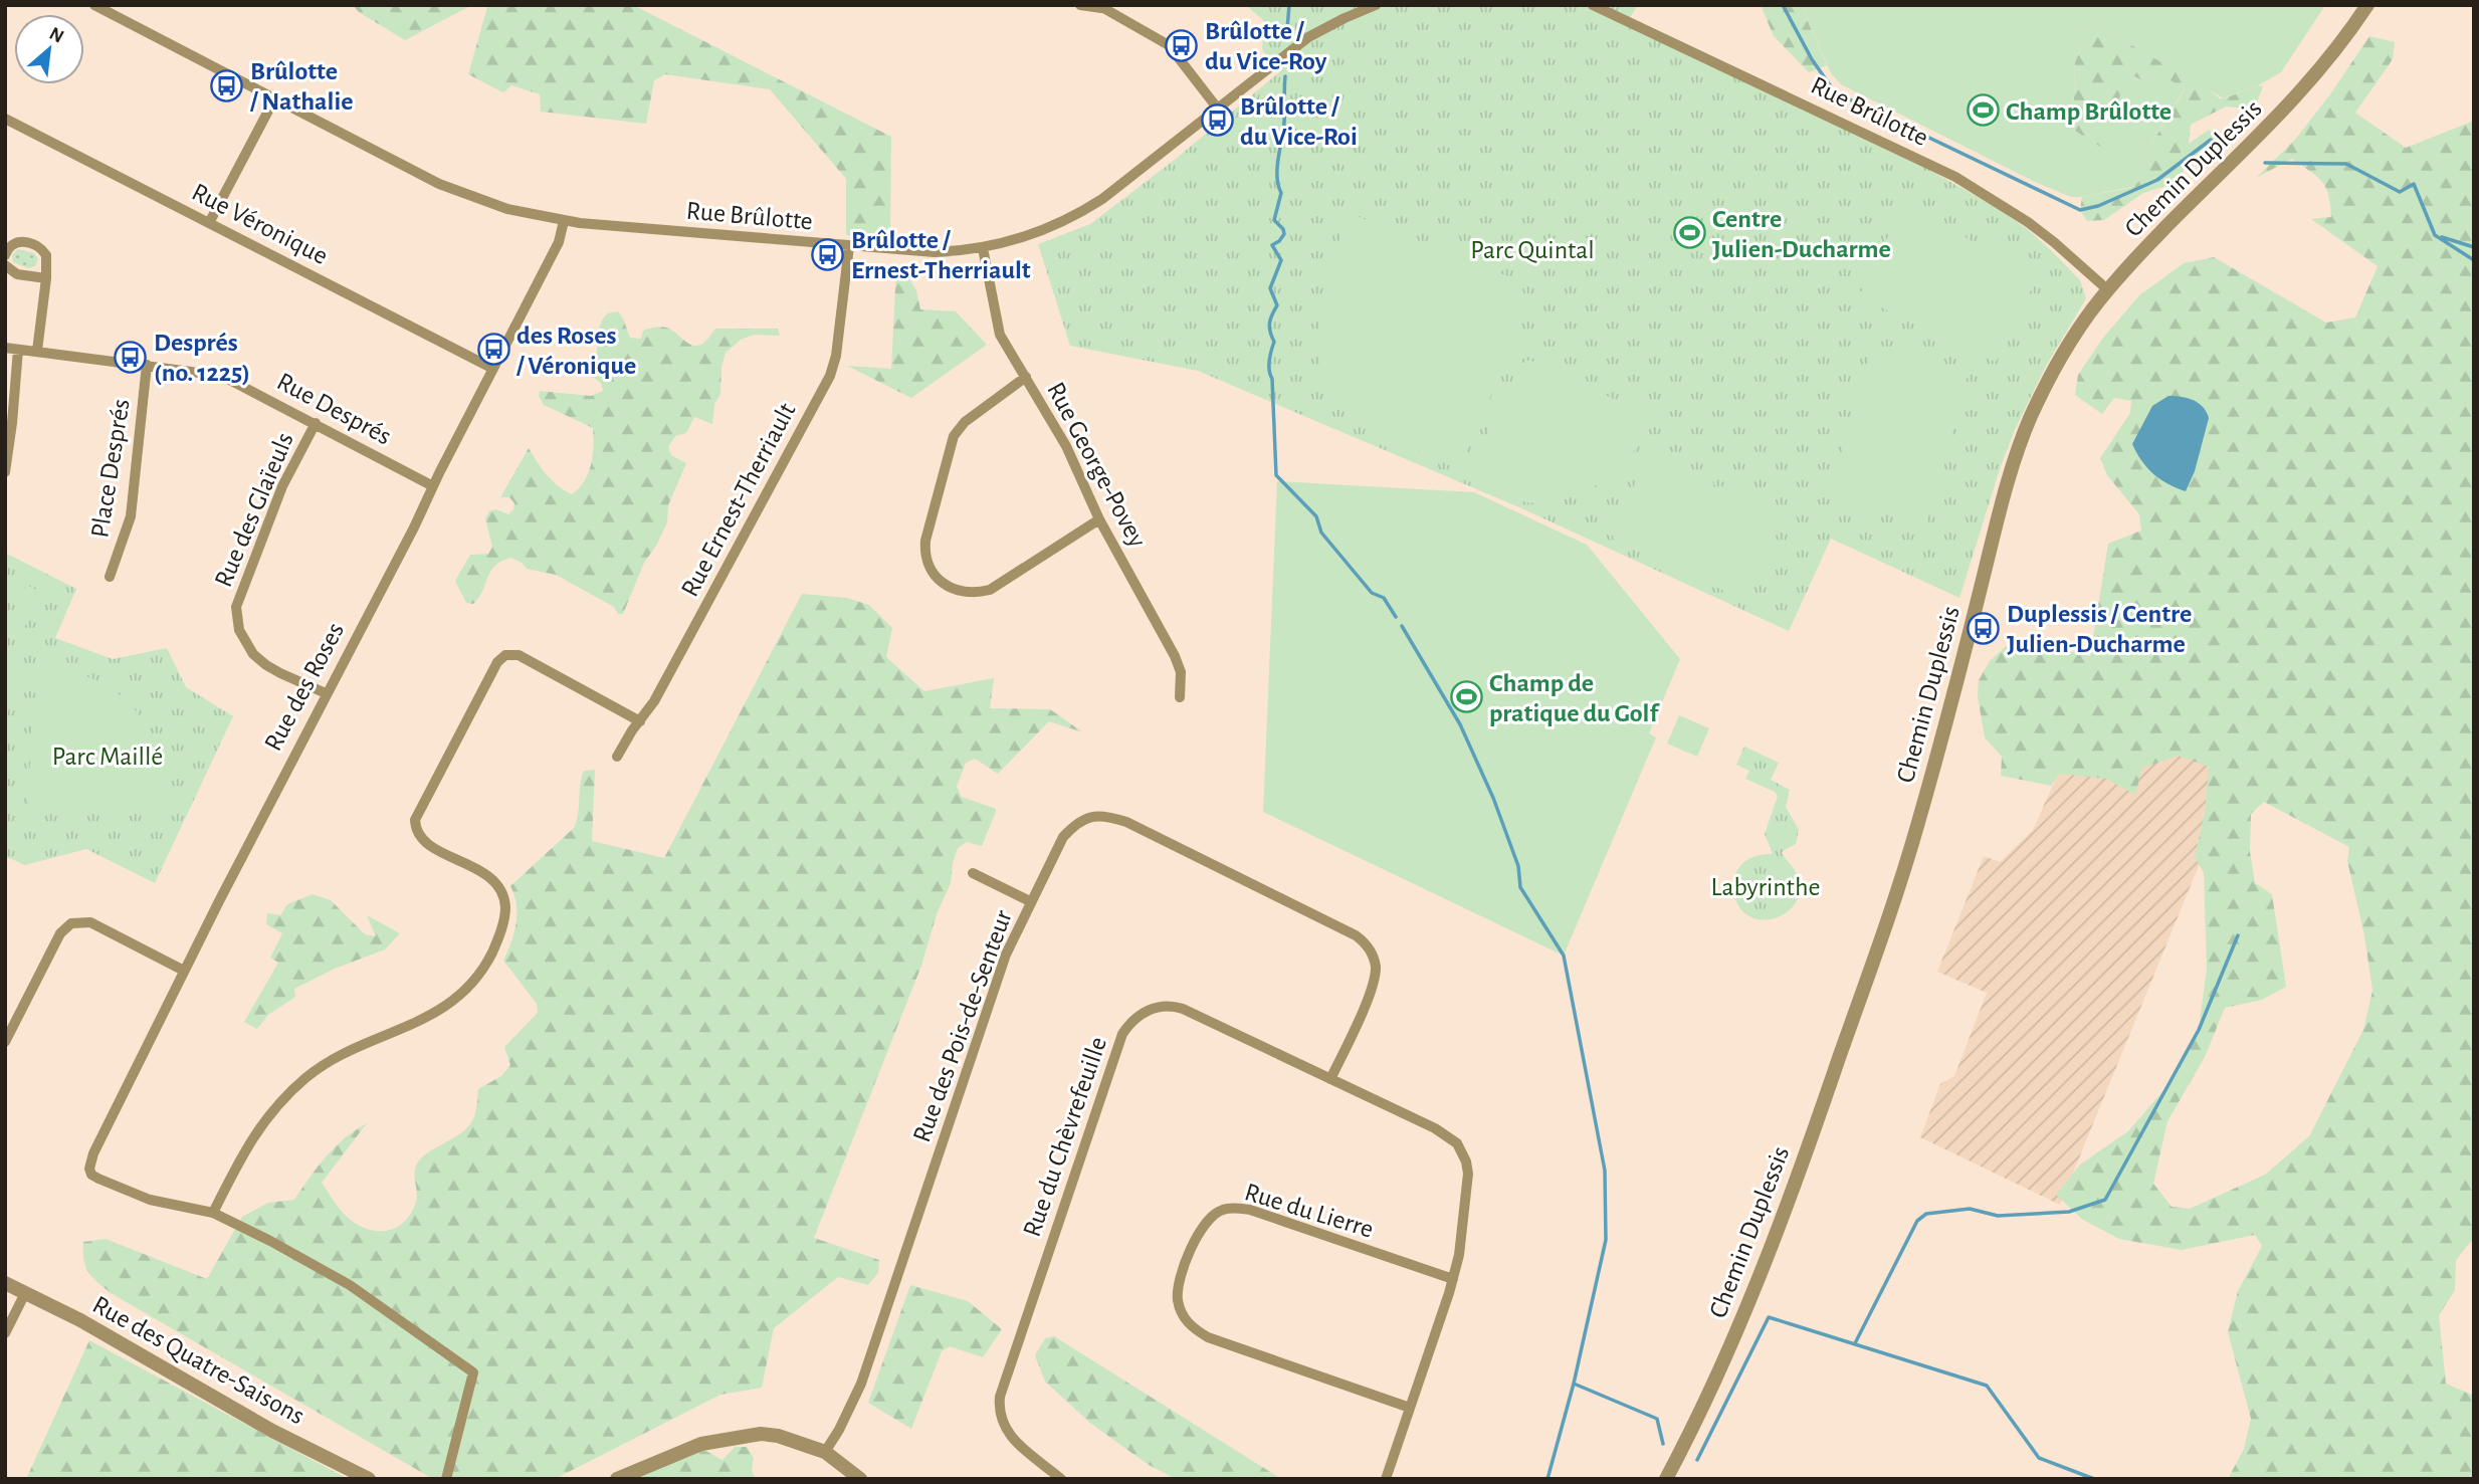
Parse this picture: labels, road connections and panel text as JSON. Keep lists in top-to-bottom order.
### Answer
{
  "streets": {
    "street": [
      "Rue Brûlotte",
      "Chemin Duplessis",
      "Rue Véronique",
      "Rue Després",
      "Rue George-Povey",
      "Place Després",
      "Rue Ernest-Therriault",
      "Rue des Glaïeuls",
      "Rue des Roses",
      "Rue des Pois-de-Senteur",
      "Rue du Chèvrefeuille",
      "Rue du Lierre",
      "Rue des Quatre-Saisons"
    ]
  },
  "crossings": [
    ["Rue Brûlotte", "Chemin Duplessis"],
    ["Rue Brûlotte", "Rue George-Povey"],
    ["Rue Brûlotte", "Rue Ernest-Therriault"],
    ["Rue Brûlotte", "Rue des Roses"],
    ["Rue Véronique", "Rue des Roses"],
    ["Rue Després", "Place Després"],
    ["Rue Després", "Rue des Glaïeuls"],
    ["Rue Després", "Rue des Roses"],
    ["Rue des Glaïeuls", "Rue des Roses"],
    ["Rue des Pois-de-Senteur", "Rue du Chèvrefeuille"],
    ["Rue du Chèvrefeuille", "Rue du Lierre"]
  ],
  "parks": ["Parc Quintal", "Parc Maillé", "Labyrinthe"],
  "places": {
    "bus stop": [
      "Brûlotte / du Vice-Roy",
      "Brûlotte / Nathalie",
      "Brûlotte / du Vice-Roi",
      "Brûlotte / Ernest-Therriault",
      "des Roses / Véronique",
      "Després (no. 1225)",
      "Duplessis / Centre Julien-Ducharme"
    ],
    "sports": ["Champ Brûlotte", "Centre Julien-Ducharme", "Champ de pratique du Golf"]
  },
  "north": "top right"
}
